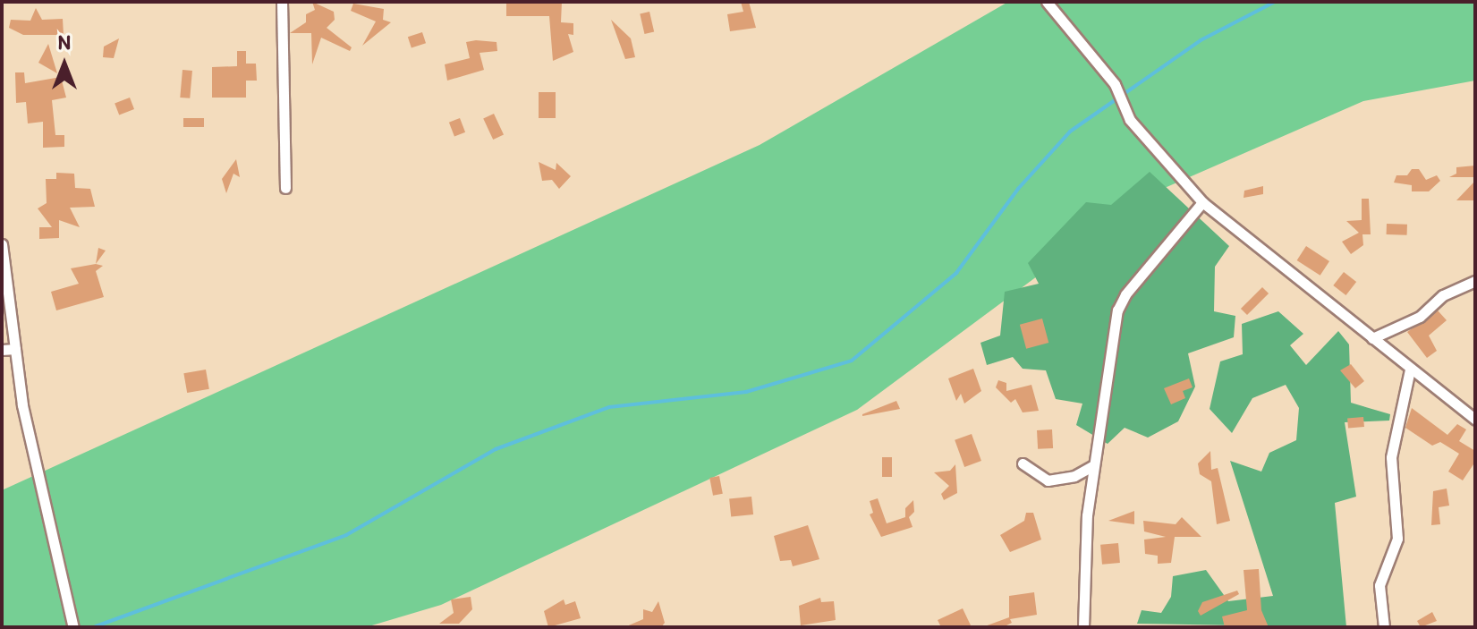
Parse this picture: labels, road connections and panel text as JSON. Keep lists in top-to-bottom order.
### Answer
{
  "north": "top"
}
